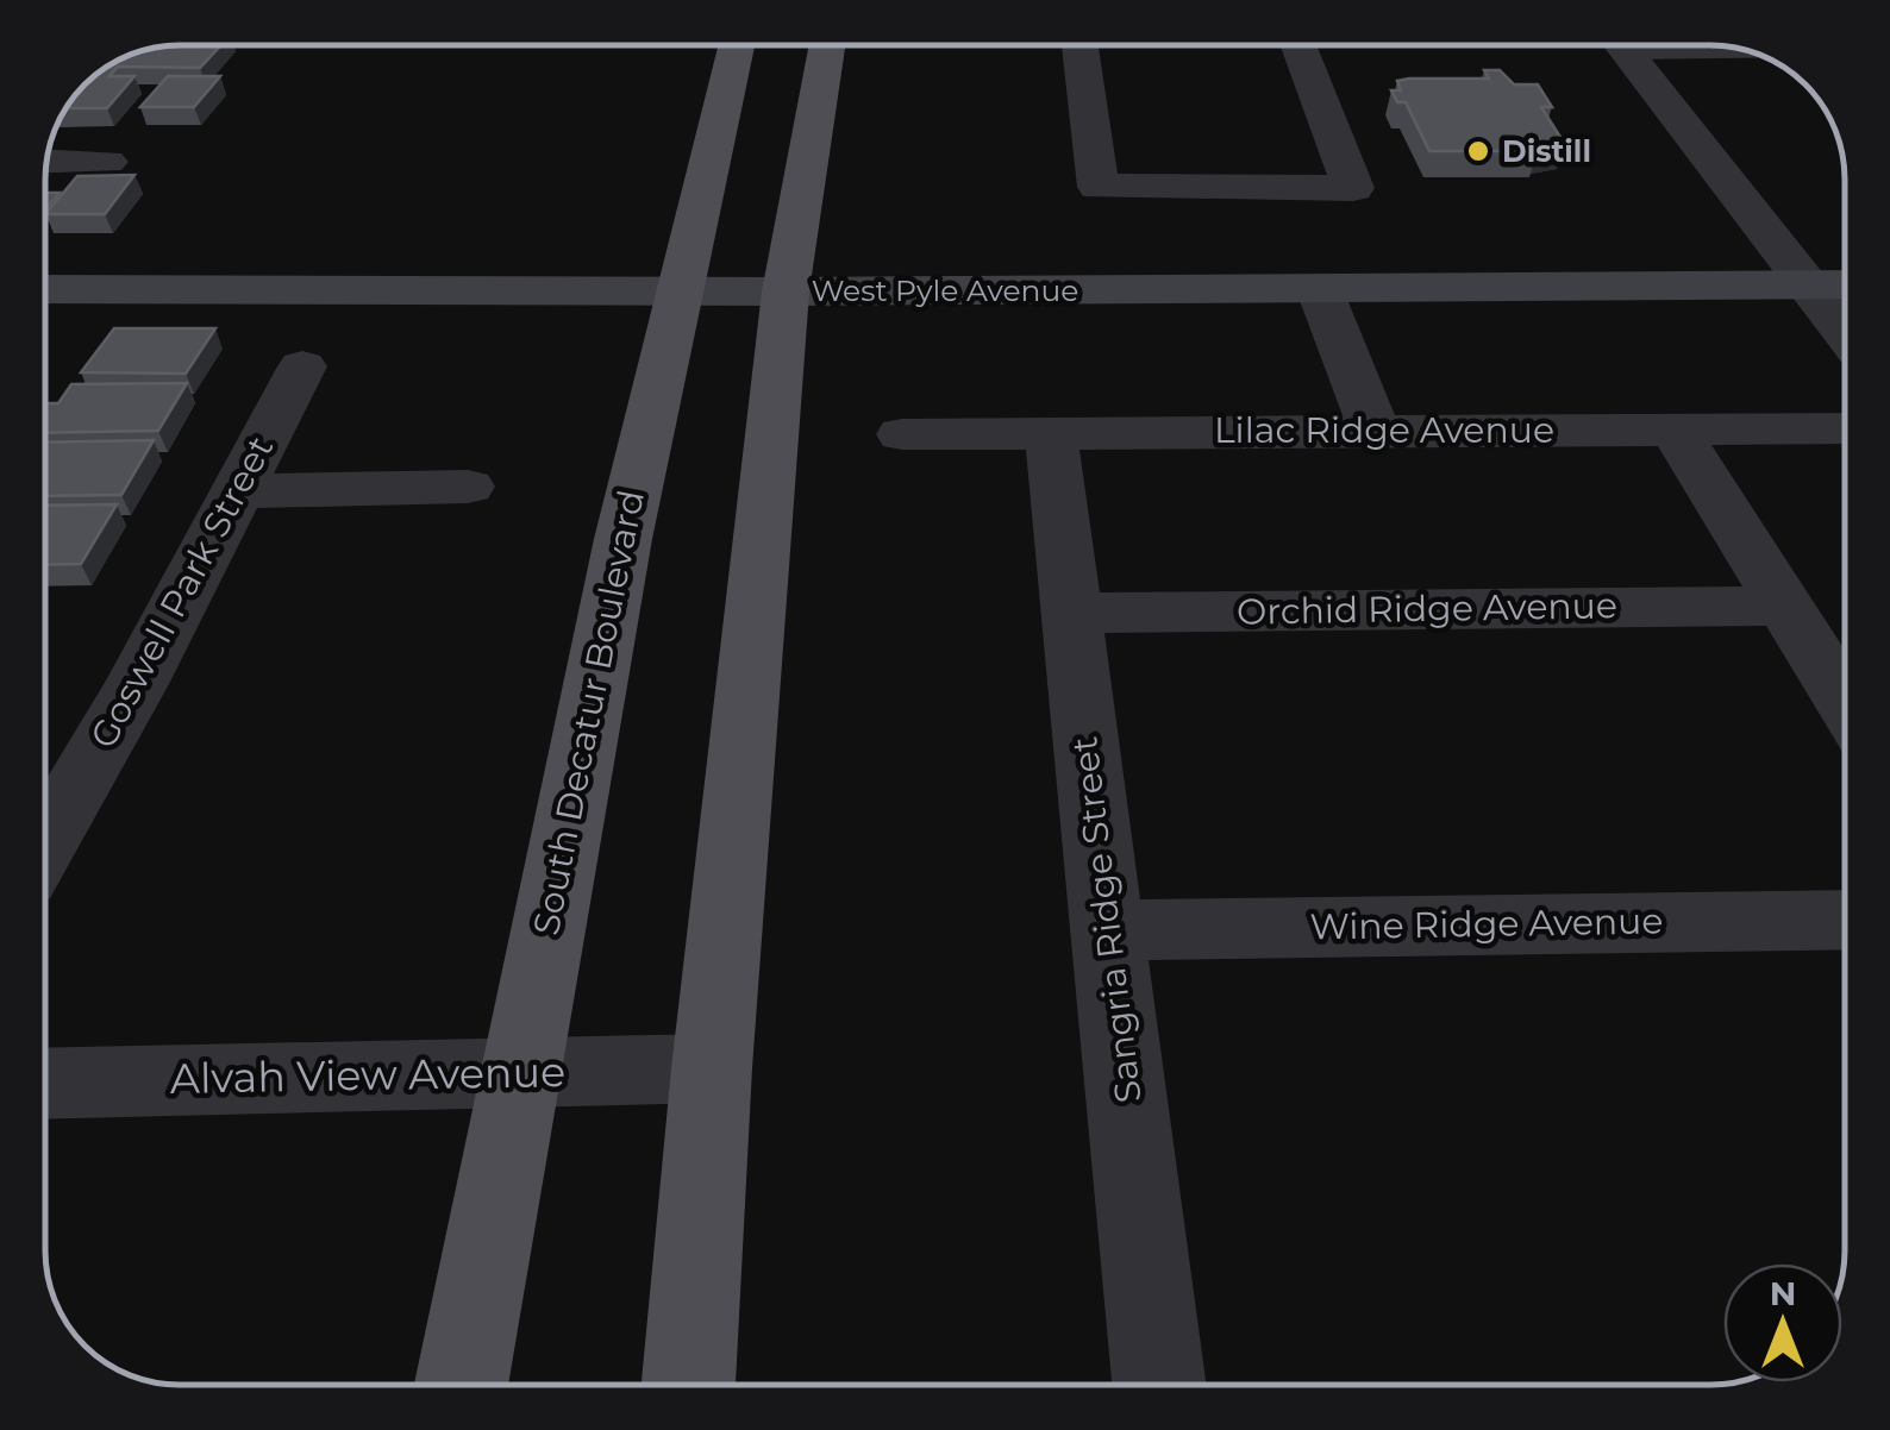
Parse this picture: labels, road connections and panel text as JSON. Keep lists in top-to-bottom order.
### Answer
{
  "streets": {
    "main road": ["South Decatur Boulevard"],
    "street": [
      "West Pyle Avenue",
      "Lilac Ridge Avenue",
      "Goswell Park Street",
      "Orchid Ridge Avenue",
      "Sangria Ridge Street",
      "Wine Ridge Avenue",
      "Alvah View Avenue"
    ]
  },
  "crossings": [
    ["West Pyle Avenue", "South Decatur Boulevard"],
    ["Lilac Ridge Avenue", "Sangria Ridge Street"],
    ["Orchid Ridge Avenue", "Sangria Ridge Street"],
    ["South Decatur Boulevard", "Alvah View Avenue"],
    ["Sangria Ridge Street", "Wine Ridge Avenue"]
  ],
  "places": ["Distill"],
  "north": "top"
}
